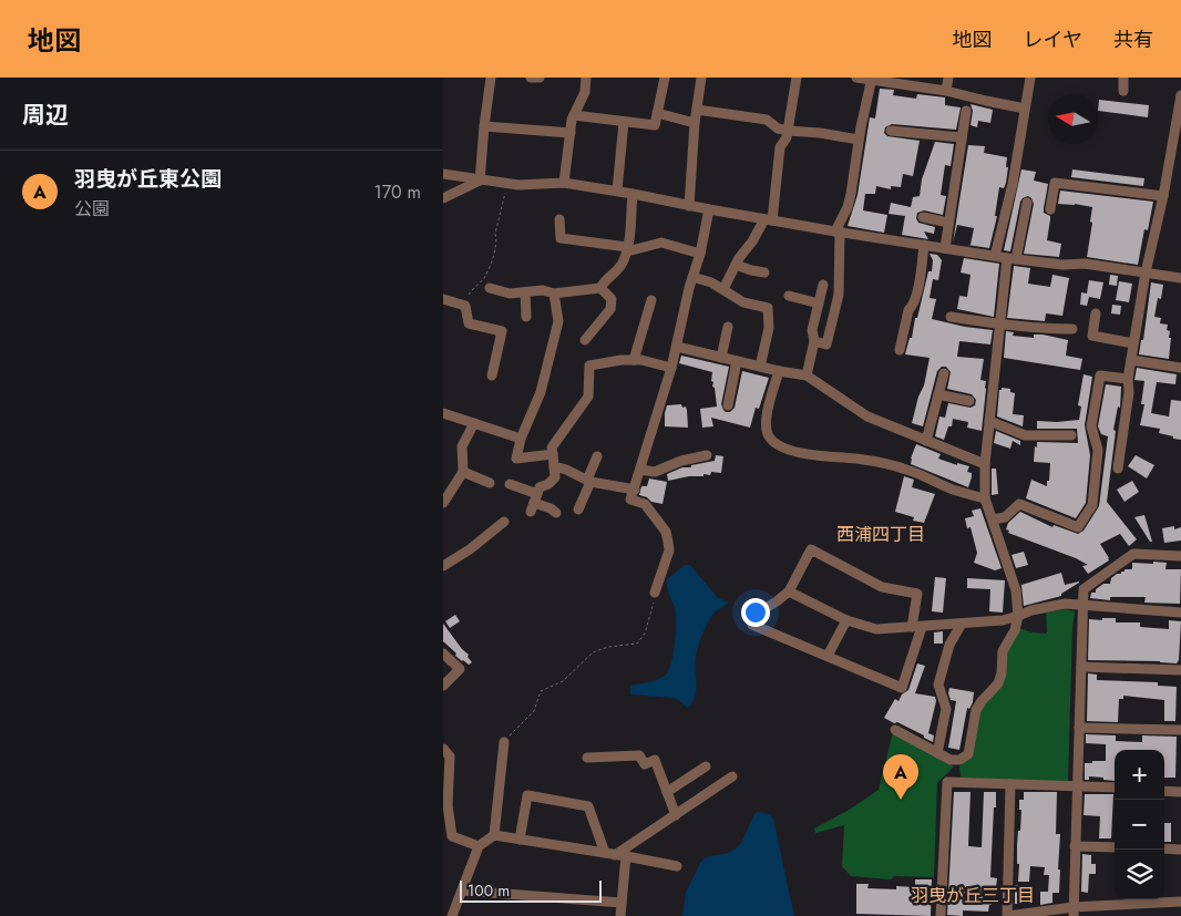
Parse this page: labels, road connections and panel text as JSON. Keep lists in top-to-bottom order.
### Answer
{
  "districts": ["西浦四丁目", "羽曳が丘三丁目"],
  "scale_bar": "100 m",
  "north": "left",
  "page": {
    "header": "地図",
    "nav": ["地図", "レイヤ", "共有"],
    "heading": "周辺",
    "list": [
      {
        "mark": "A",
        "name": "羽曳が丘東公園",
        "note": "公園",
        "value": "170 m"
      }
    ],
    "map_buttons": ["+", "−"],
    "pins": "A",
    "scale": "100 m"
  }
}
